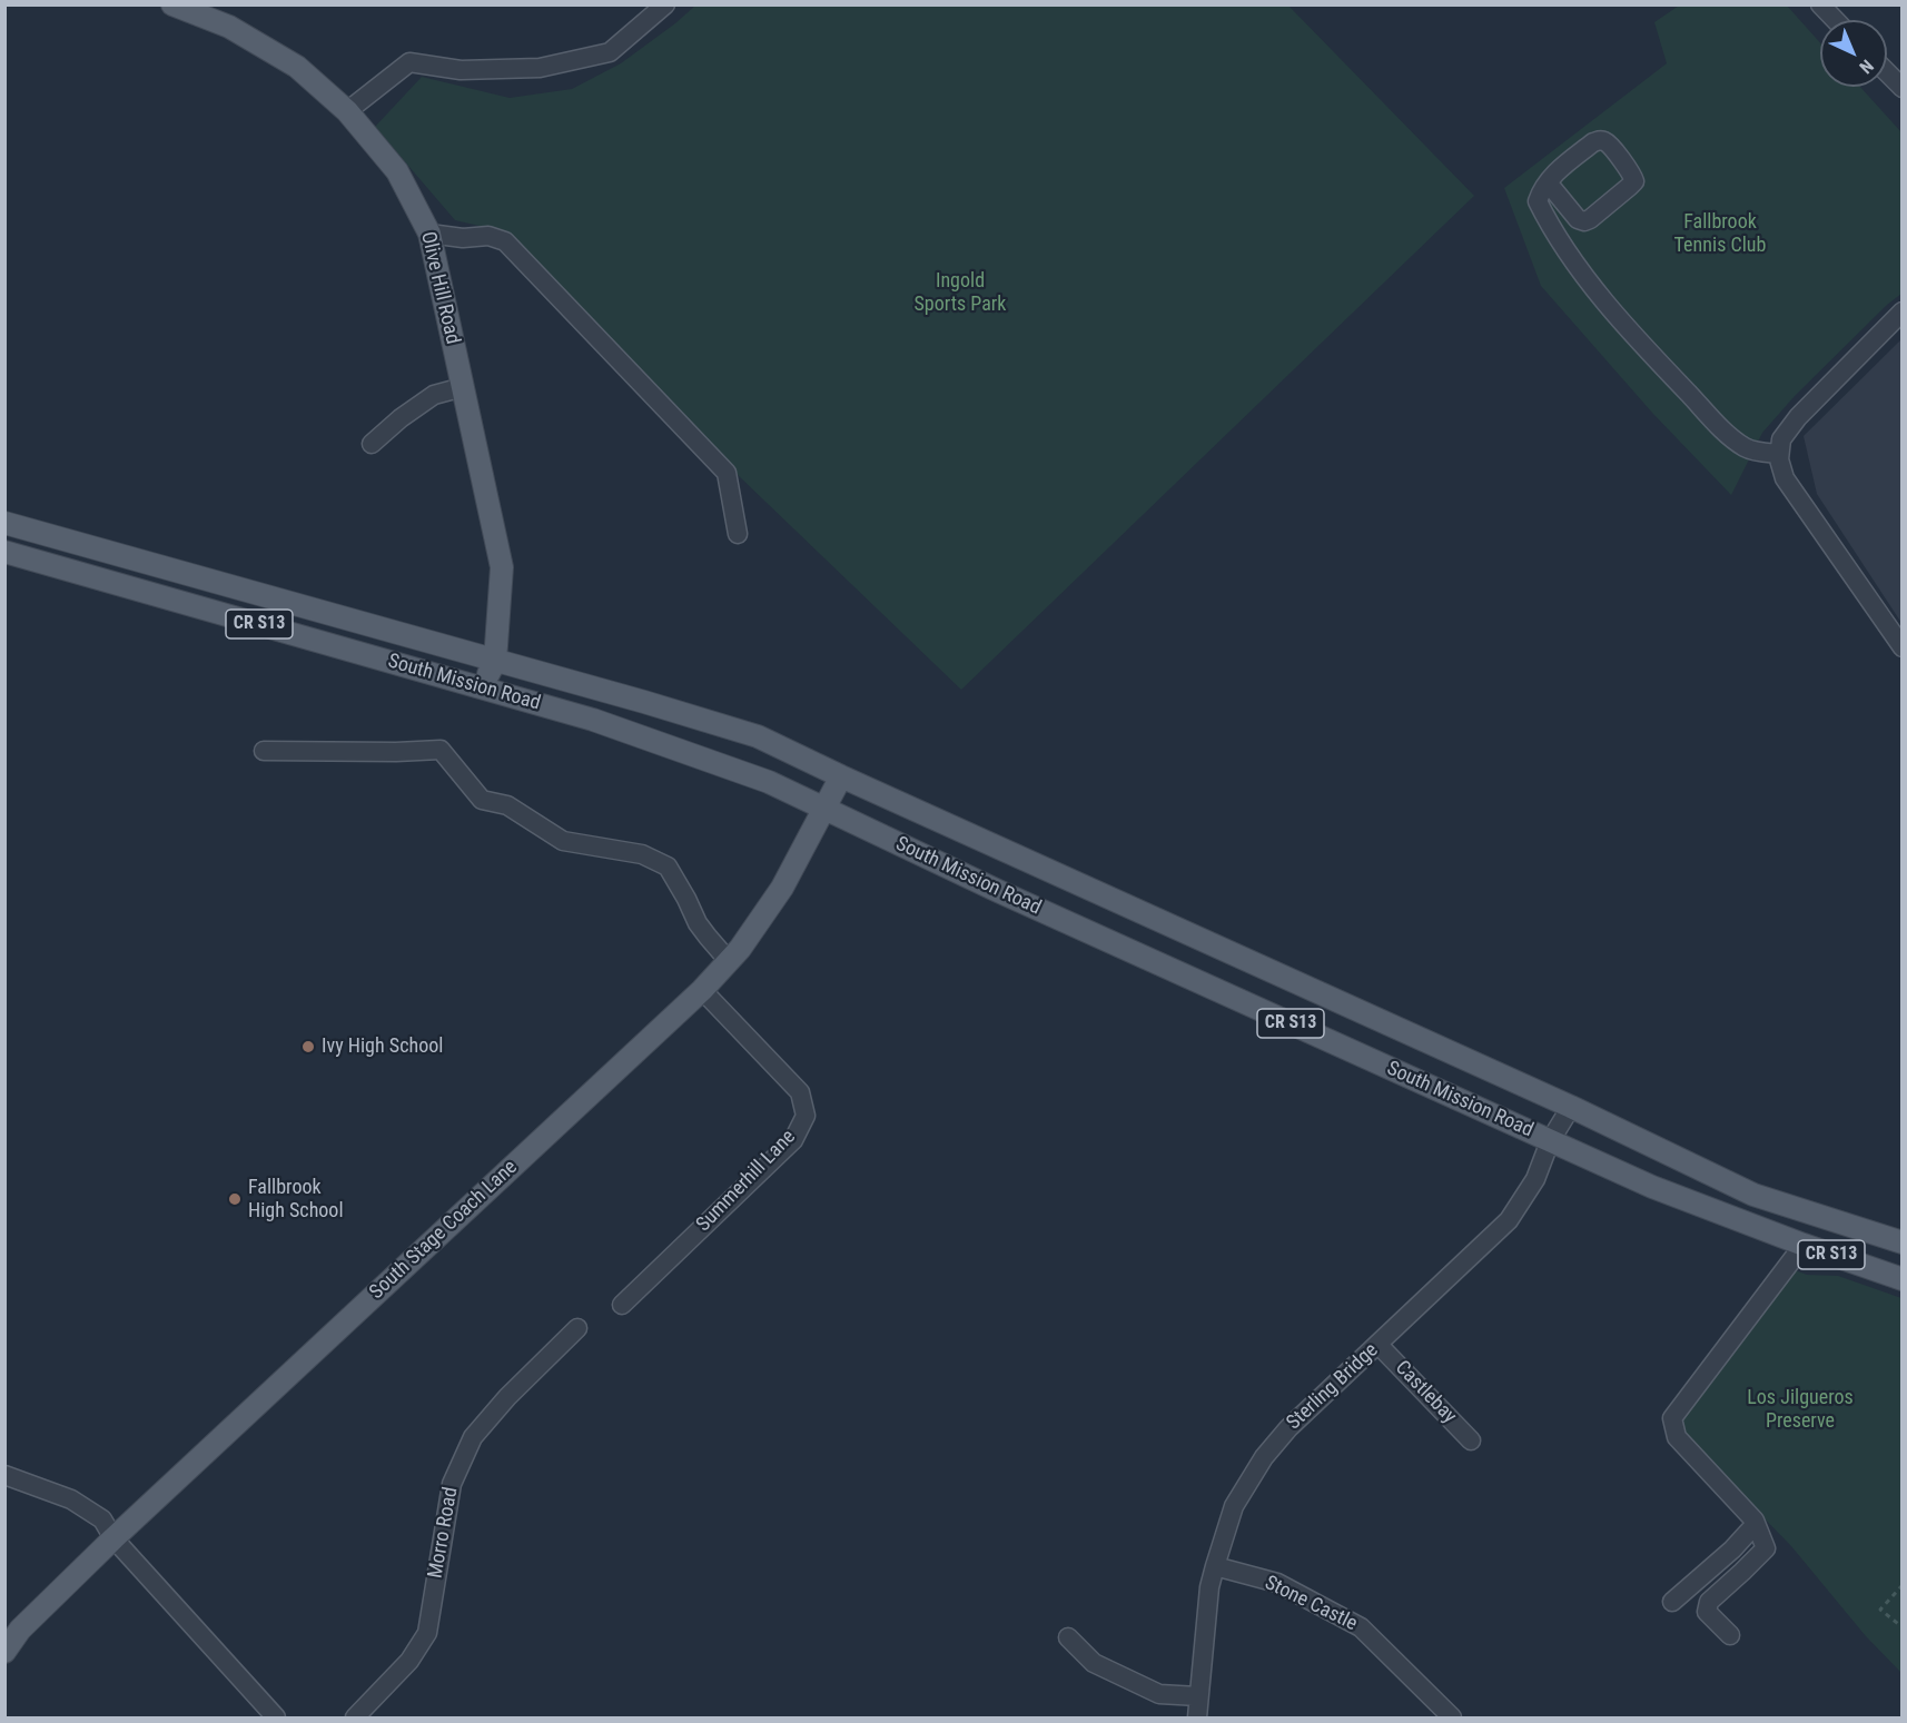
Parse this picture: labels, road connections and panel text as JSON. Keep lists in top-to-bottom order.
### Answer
{
  "streets": {
    "main road": [
      "Olive Hill Road",
      "CR S13",
      "South Mission Road",
      "South Stage Coach Lane"
    ],
    "street": [
      "Summerhill Lane",
      "Sterling Bridge",
      "Castlebay",
      "Morro Road",
      "Stone Castle"
    ]
  },
  "crossings": [
    ["Olive Hill Road", "South Mission Road"],
    ["South Mission Road", "South Stage Coach Lane"],
    ["South Mission Road", "Sterling Bridge"],
    ["Summerhill Lane", "South Stage Coach Lane"],
    ["Sterling Bridge", "Castlebay"],
    ["Sterling Bridge", "Stone Castle"]
  ],
  "parks": ["Fallbrook Tennis Club", "Ingold Sports Park", "Los Jilgueros Preserve"],
  "places": ["Ivy High School", "Fallbrook High School"],
  "north": "bottom right"
}
